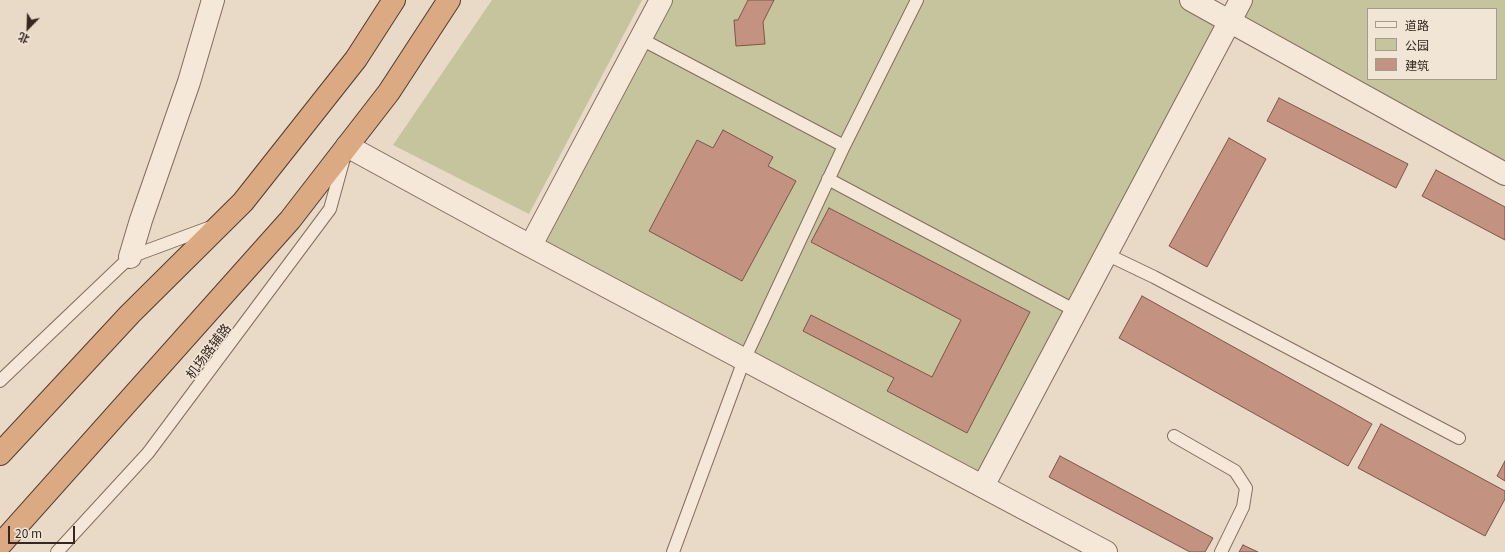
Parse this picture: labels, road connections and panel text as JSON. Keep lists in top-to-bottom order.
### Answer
{
  "streets": {
    "lane": ["机场路辅路"]
  },
  "legend": ["道路", "公园", "建筑"],
  "scale_bar": "20 m",
  "north": "bottom left"
}
